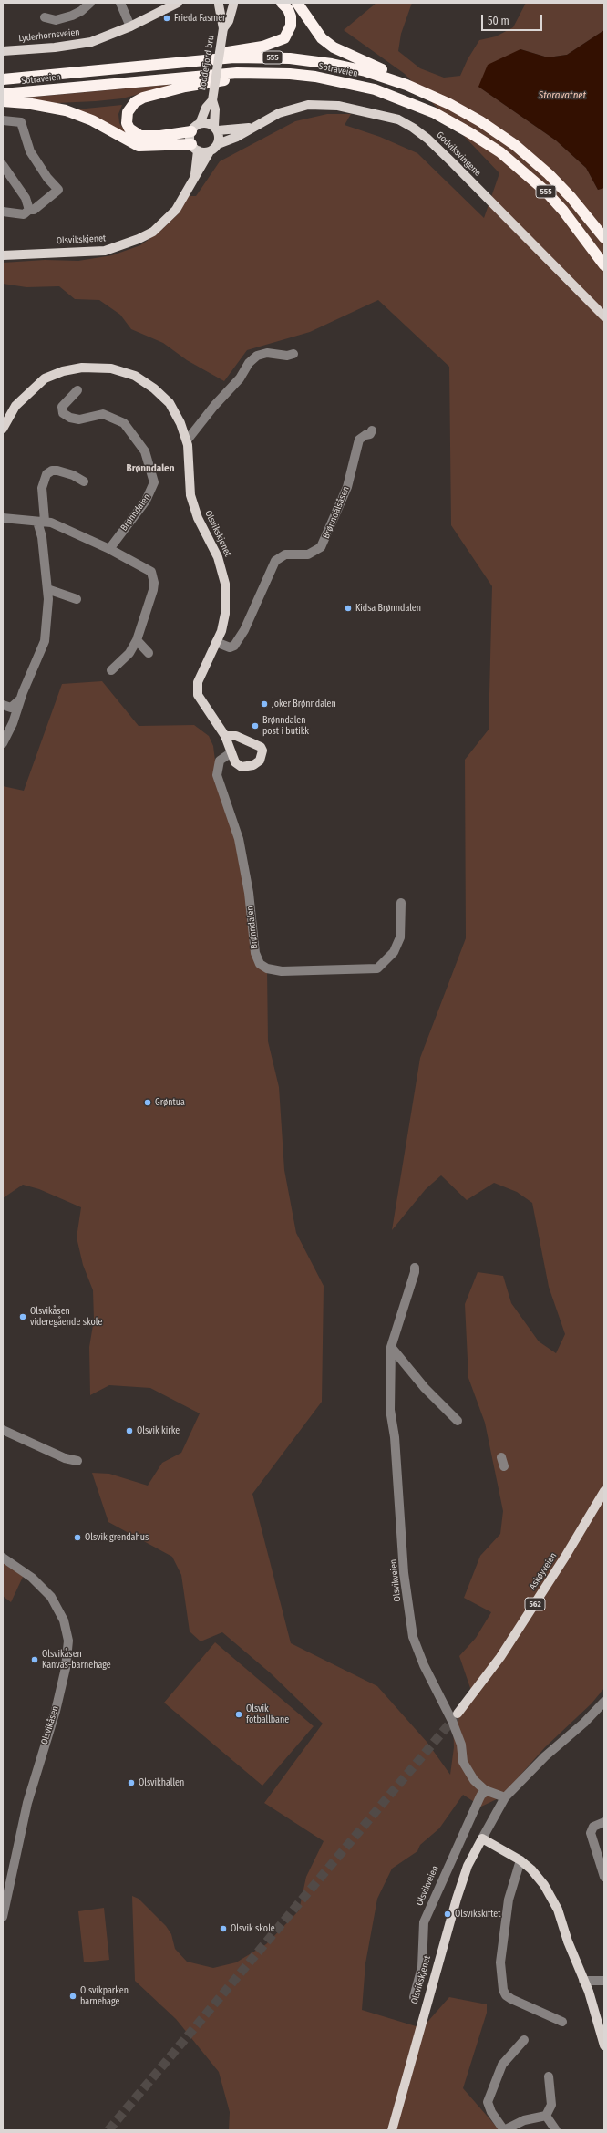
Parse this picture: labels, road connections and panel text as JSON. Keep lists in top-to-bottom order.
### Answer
{
  "streets": {
    "highway": ["555", "Sotraveien"],
    "main road": [
      "Lyderhornsveien",
      "Loddefjord bru",
      "Godviksvingene",
      "Olsvikskjenet",
      "Askøyveien",
      "562"
    ],
    "street": [
      "Brønndalen",
      "Brønndalsåsen",
      "Olsvikveien",
      "Olsvikåsen"
    ]
  },
  "crossings": [
    ["555", "Sotraveien"],
    ["555", "Godviksvingene"],
    ["555", "Olsvikskjenet"],
    ["Godviksvingene", "Olsvikskjenet"],
    ["Olsvikskjenet", "Brønndalen"],
    ["Olsvikskjenet", "Brønndalsåsen"]
  ],
  "districts": ["Brønndalen"],
  "water": ["Storavatnet"],
  "places": [
    "Frieda Fasmer",
    "Kidsa Brønndalen",
    "Joker Brønndalen",
    "Brønndalen post i butikk",
    "Grøntua",
    "Olsvikåsen videregående skole",
    "Olsvik kirke",
    "Olsvik grendahus",
    "Olsvikåsen Kanvas-barnehage",
    "Olsvik fotballbane",
    "Olsvikhallen",
    "Olsvikskiftet",
    "Olsvik skole",
    "Olsvikparken barnehage"
  ],
  "scale_bar": "50 m"
}
